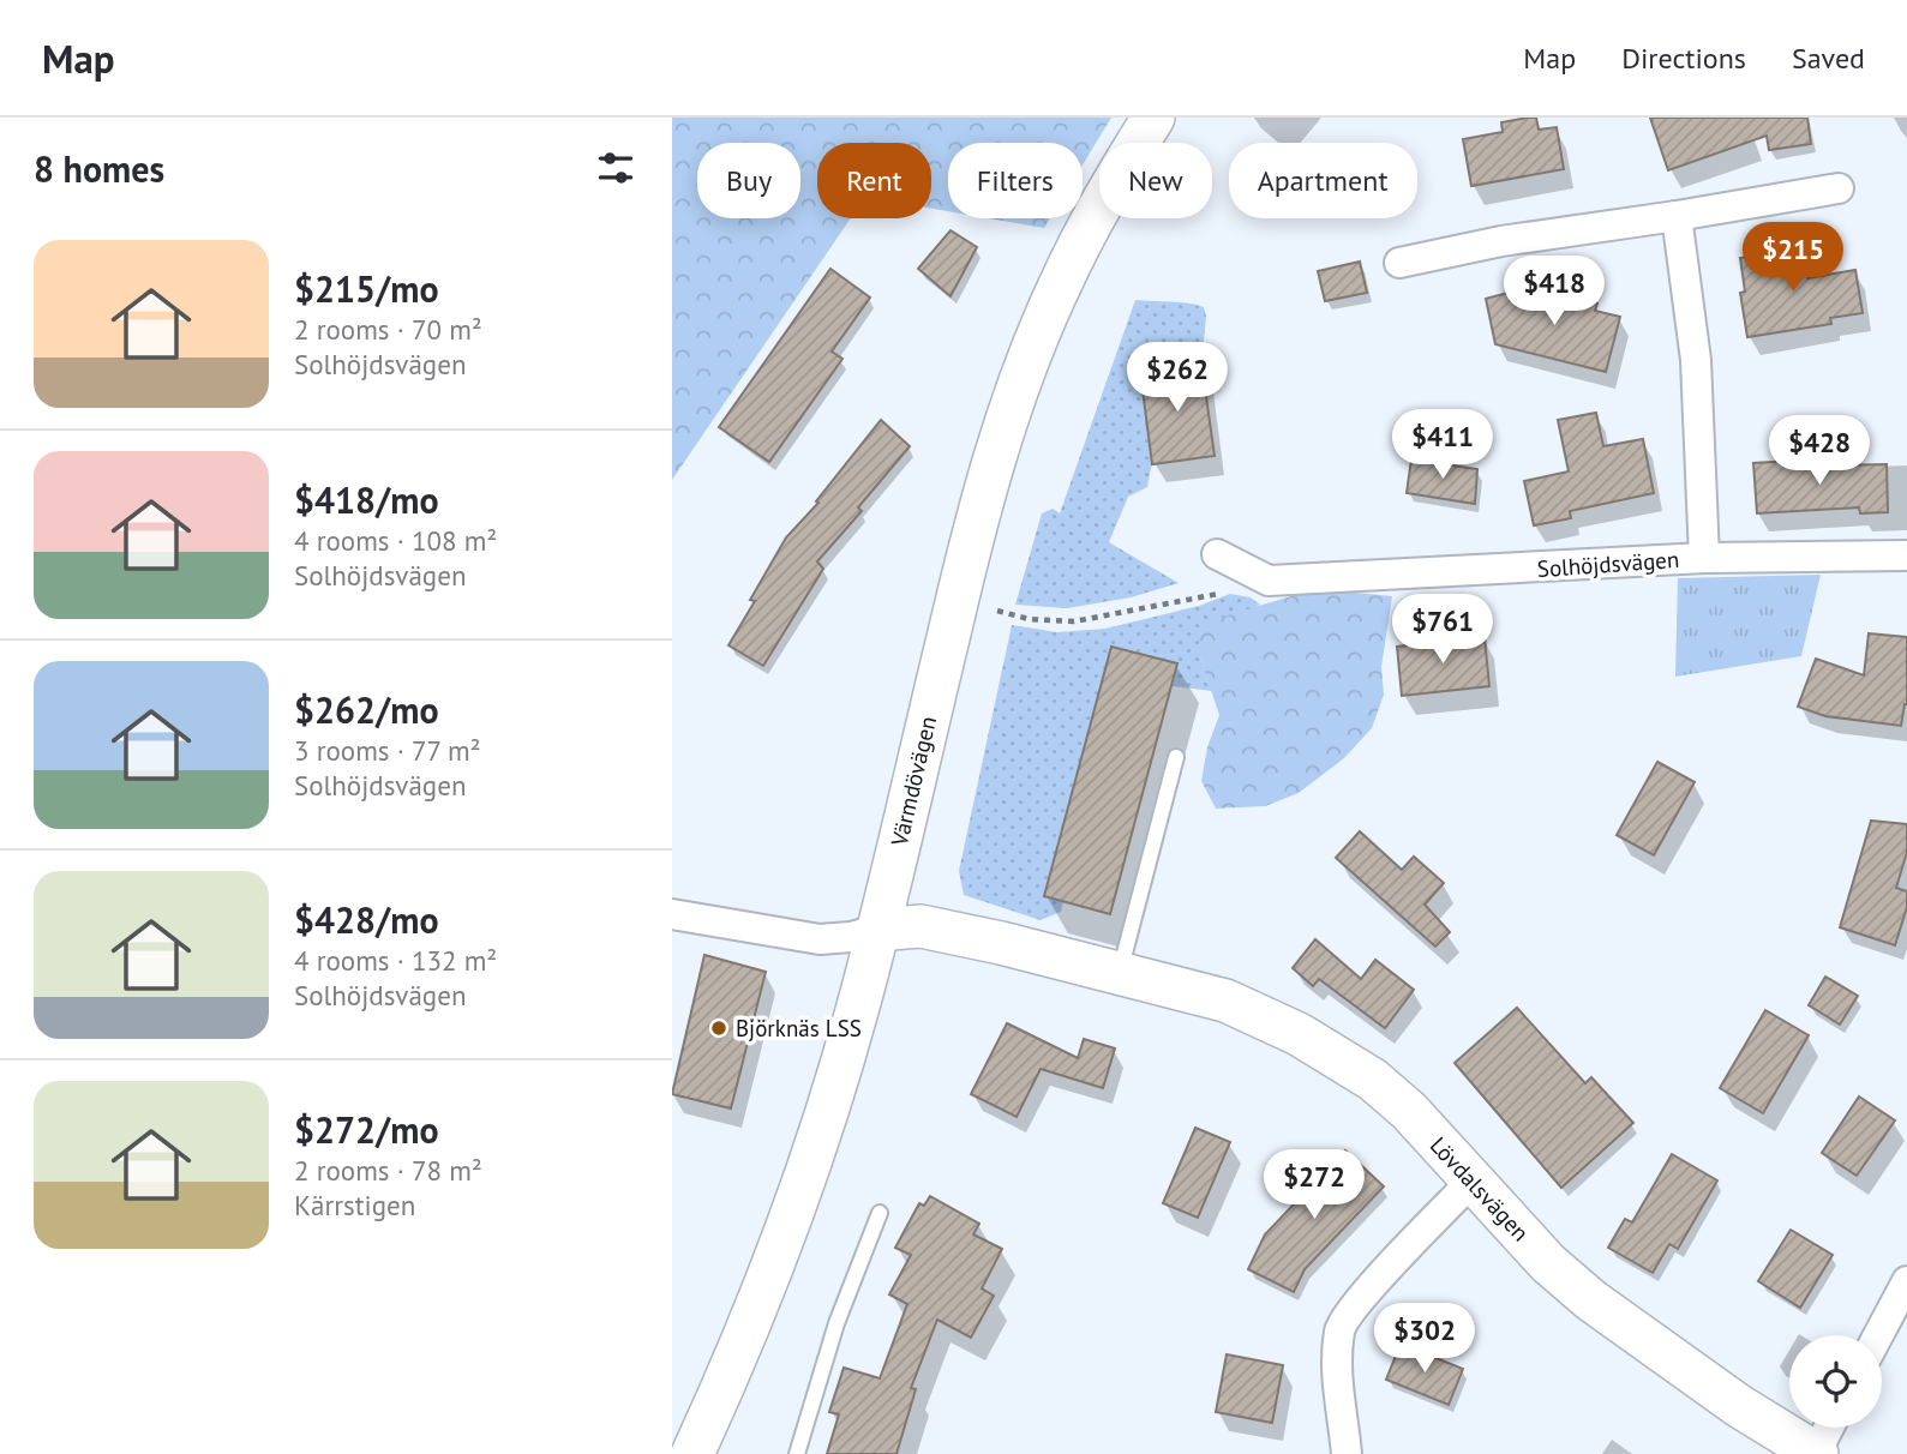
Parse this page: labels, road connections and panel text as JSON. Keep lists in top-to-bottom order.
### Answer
{
  "streets": {
    "main road": ["Värmdövägen", "Lövdalsvägen"],
    "street": ["Solhöjdsvägen"]
  },
  "crossings": [
    ["Värmdövägen", "Lövdalsvägen"]
  ],
  "places": ["Björknäs LSS"],
  "page": {
    "header": "Map",
    "nav": ["Map", "Directions", "Saved"],
    "heading": "8 homes",
    "chip": [
      "Buy",
      "Rent",
      "Filters",
      "New",
      "Apartment"
    ],
    "list": [
      {
        "name": "$215/mo",
        "note": "2 rooms · 70 m² · Solhöjdsvägen"
      },
      {
        "name": "$418/mo",
        "note": "4 rooms · 108 m² · Solhöjdsvägen"
      },
      {
        "name": "$262/mo",
        "note": "3 rooms · 77 m² · Solhöjdsvägen"
      },
      {
        "name": "$428/mo",
        "note": "4 rooms · 132 m² · Solhöjdsvägen"
      },
      {
        "name": "$272/mo",
        "note": "2 rooms · 78 m² · Kärrstigen"
      }
    ],
    "price": [
      "$215",
      "$418",
      "$262",
      "$411",
      "$428",
      "$761",
      "$272",
      "$302"
    ]
  }
}
